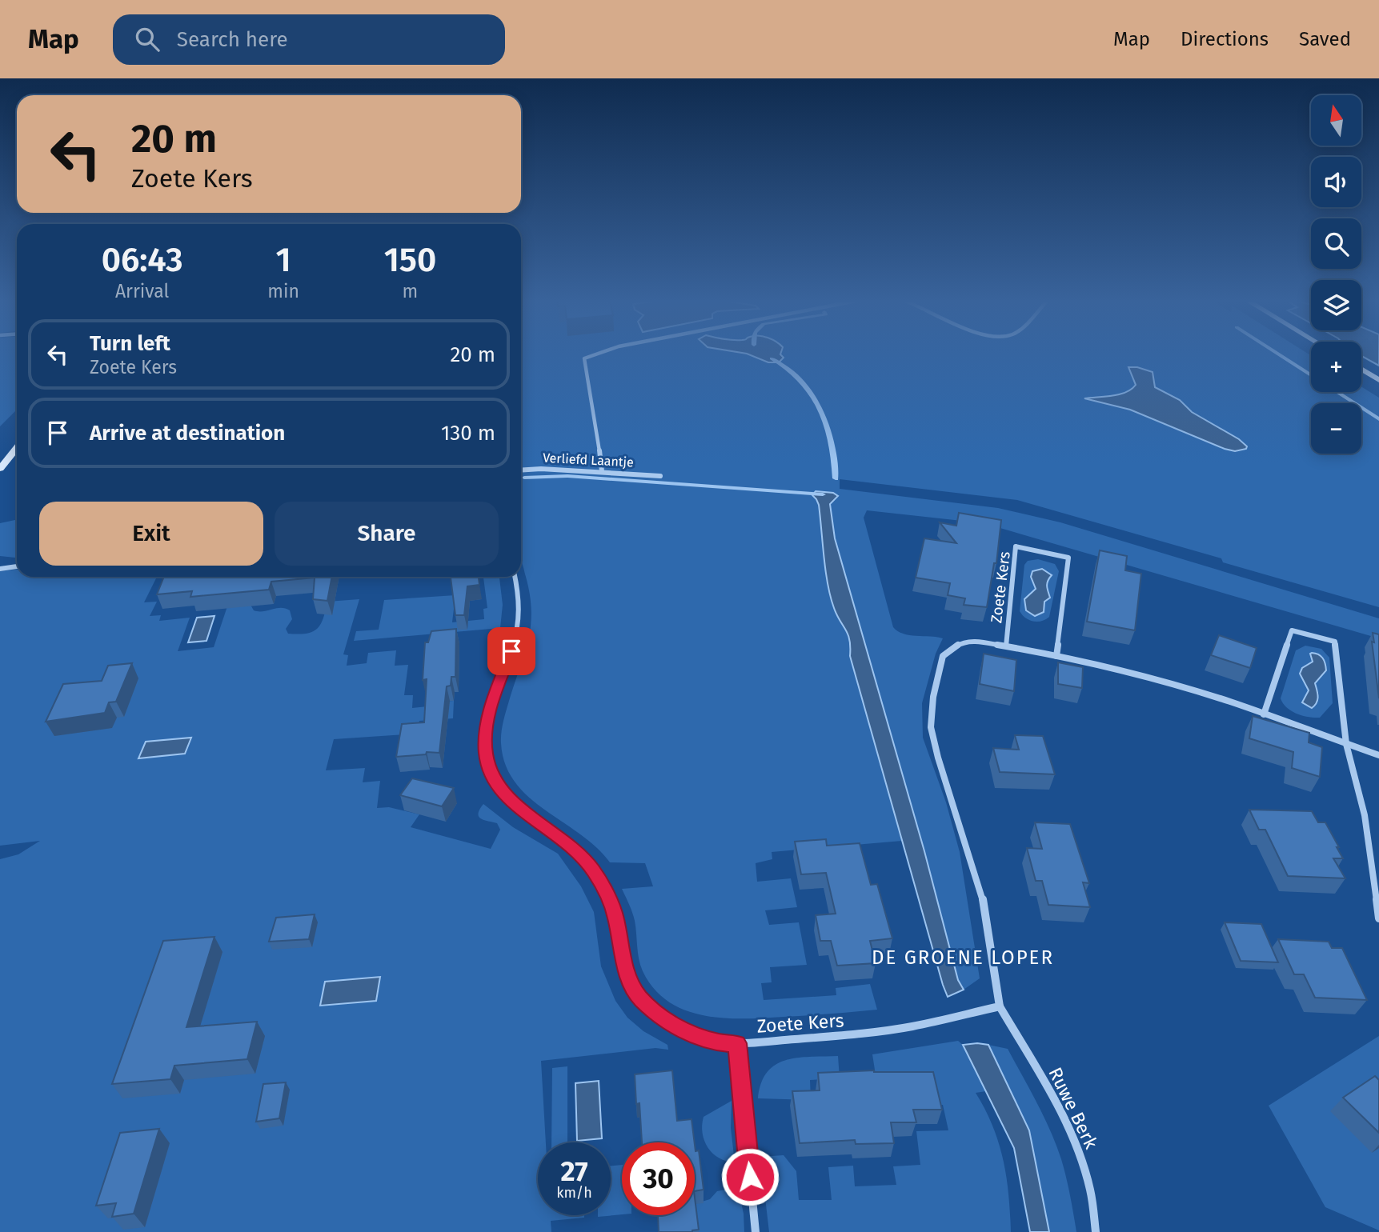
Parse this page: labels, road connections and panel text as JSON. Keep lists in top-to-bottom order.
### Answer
{
  "streets": {
    "street": ["Verliefd Laantje", "Zoete Kers", "Ruwe Berk"]
  },
  "crossings": [
    ["Zoete Kers", "Ruwe Berk"]
  ],
  "districts": ["DE GROENE LOPER"],
  "north": "top",
  "page": {
    "header": "Map",
    "search": "Search here",
    "nav": ["Map", "Directions", "Saved"],
    "map_buttons": ["+", "−"],
    "turn": ["20 m", "Zoete Kers"],
    "eta": [
      "06:43",
      "Arrival",
      "1",
      "min",
      "150",
      "m"
    ],
    "list": [
      {
        "name": "Turn left",
        "note": "Zoete Kers",
        "value": "20 m"
      },
      {
        "name": "Arrive at destination",
        "value": "130 m"
      }
    ],
    "buttons": ["Exit", "Share"],
    "speed": "27 km/h",
    "limit": "30"
  }
}
